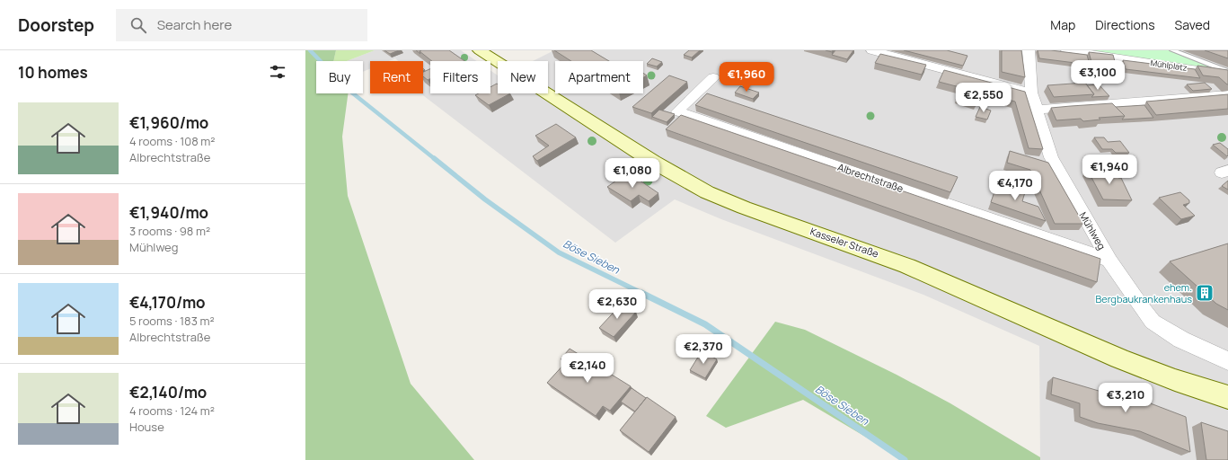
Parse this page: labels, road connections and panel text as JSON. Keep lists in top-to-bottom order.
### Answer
{
  "streets": {
    "main road": ["Kasseler Straße"],
    "street": ["Mühlplatz", "Albrechtstraße", "Mühlweg"]
  },
  "crossings": [
    ["Albrechtstraße", "Mühlweg"]
  ],
  "water": ["Böse Sieben"],
  "places": {
    "building": ["ehem. Bergbaukrankenhaus"]
  },
  "page": {
    "header": "Doorstep",
    "search": "Search here",
    "nav": ["Map", "Directions", "Saved"],
    "heading": "10 homes",
    "price": [
      "€3,100",
      "€1,960",
      "€2,550",
      "€1,940",
      "€1,080",
      "€4,170",
      "€2,630",
      "€2,370",
      "€2,140",
      "€3,210"
    ],
    "chip": [
      "Buy",
      "Rent",
      "Filters",
      "New",
      "Apartment"
    ],
    "list": [
      {
        "name": "€1,960/mo",
        "note": "4 rooms · 108 m² · Albrechtstraße"
      },
      {
        "name": "€1,940/mo",
        "note": "3 rooms · 98 m² · Mühlweg"
      },
      {
        "name": "€4,170/mo",
        "note": "5 rooms · 183 m² · Albrechtstraße"
      },
      {
        "name": "€2,140/mo",
        "note": "4 rooms · 124 m² · House"
      }
    ]
  }
}
